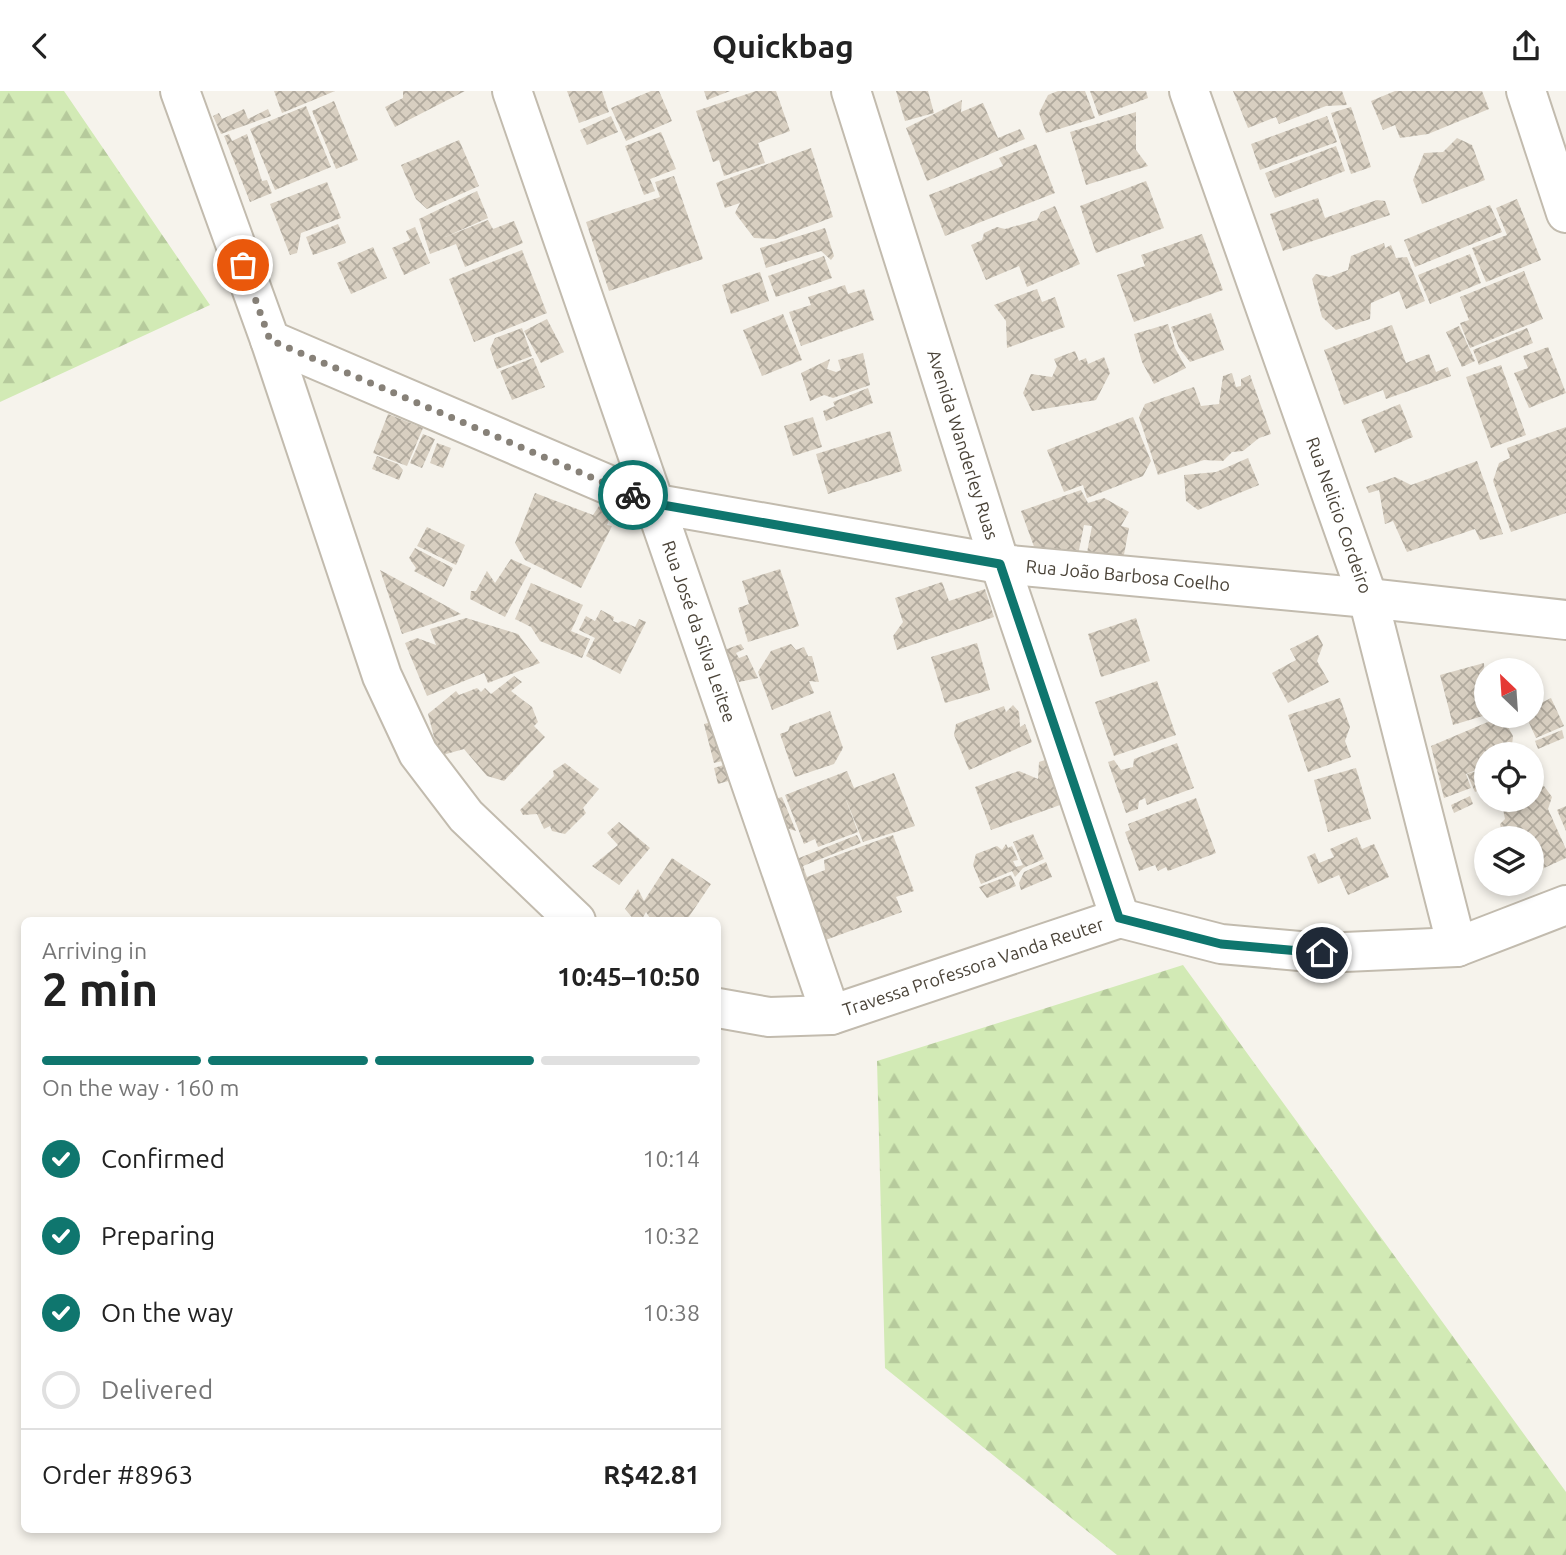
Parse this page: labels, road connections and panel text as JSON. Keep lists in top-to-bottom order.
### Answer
{
  "streets": {
    "street": [
      "Avenida Wanderley Ruas",
      "Rua Nelicio Cordeiro",
      "Rua João Barbosa Coelho",
      "Rua José da Silva Leitee",
      "Travessa Professora Vanda Reuter"
    ]
  },
  "crossings": [
    ["Avenida Wanderley Ruas", "Rua João Barbosa Coelho"],
    ["Avenida Wanderley Ruas", "Travessa Professora Vanda Reuter"],
    ["Rua Nelicio Cordeiro", "Rua João Barbosa Coelho"],
    ["Rua Nelicio Cordeiro", "Travessa Professora Vanda Reuter"],
    ["Rua João Barbosa Coelho", "Rua José da Silva Leitee"],
    ["Rua José da Silva Leitee", "Travessa Professora Vanda Reuter"]
  ],
  "north": "top left",
  "page": {
    "header": "Quickbag",
    "heading": ["2 min", "Arriving in", "10:45–10:50"],
    "panel": ["Order #8963", "R$42.81"],
    "bar": "On the way · 160 m",
    "list": [
      ["Confirmed", "10:14"],
      ["Preparing", "10:32"],
      ["On the way", "10:38"],
      "Delivered"
    ]
  }
}
